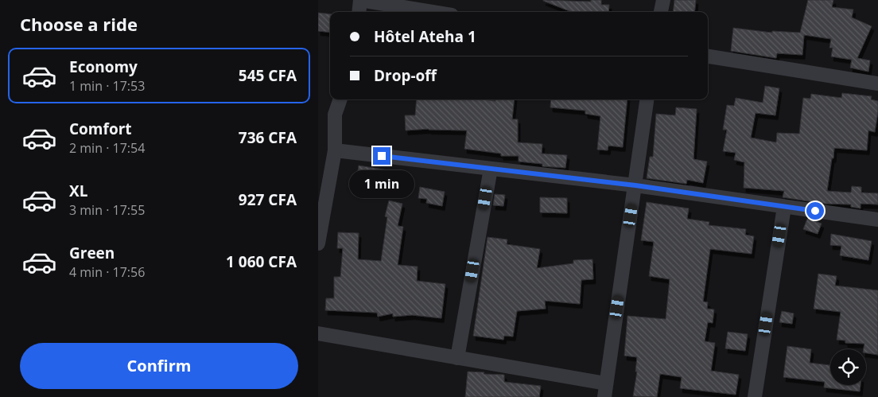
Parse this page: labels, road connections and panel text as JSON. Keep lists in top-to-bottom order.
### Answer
{
  "page": {
    "heading": "Choose a ride",
    "banner": ["Hôtel Ateha 1", "Drop-off"],
    "list": [
      {
        "name": "Economy",
        "note": "1 min · 17:53",
        "value": "545 CFA"
      },
      {
        "name": "Comfort",
        "note": "2 min · 17:54",
        "value": "736 CFA"
      },
      {
        "name": "XL",
        "note": "3 min · 17:55",
        "value": "927 CFA"
      },
      {
        "name": "Green",
        "note": "4 min · 17:56",
        "value": "1 060 CFA"
      }
    ],
    "bubble": "1 min",
    "buttons": "Confirm"
  }
}
